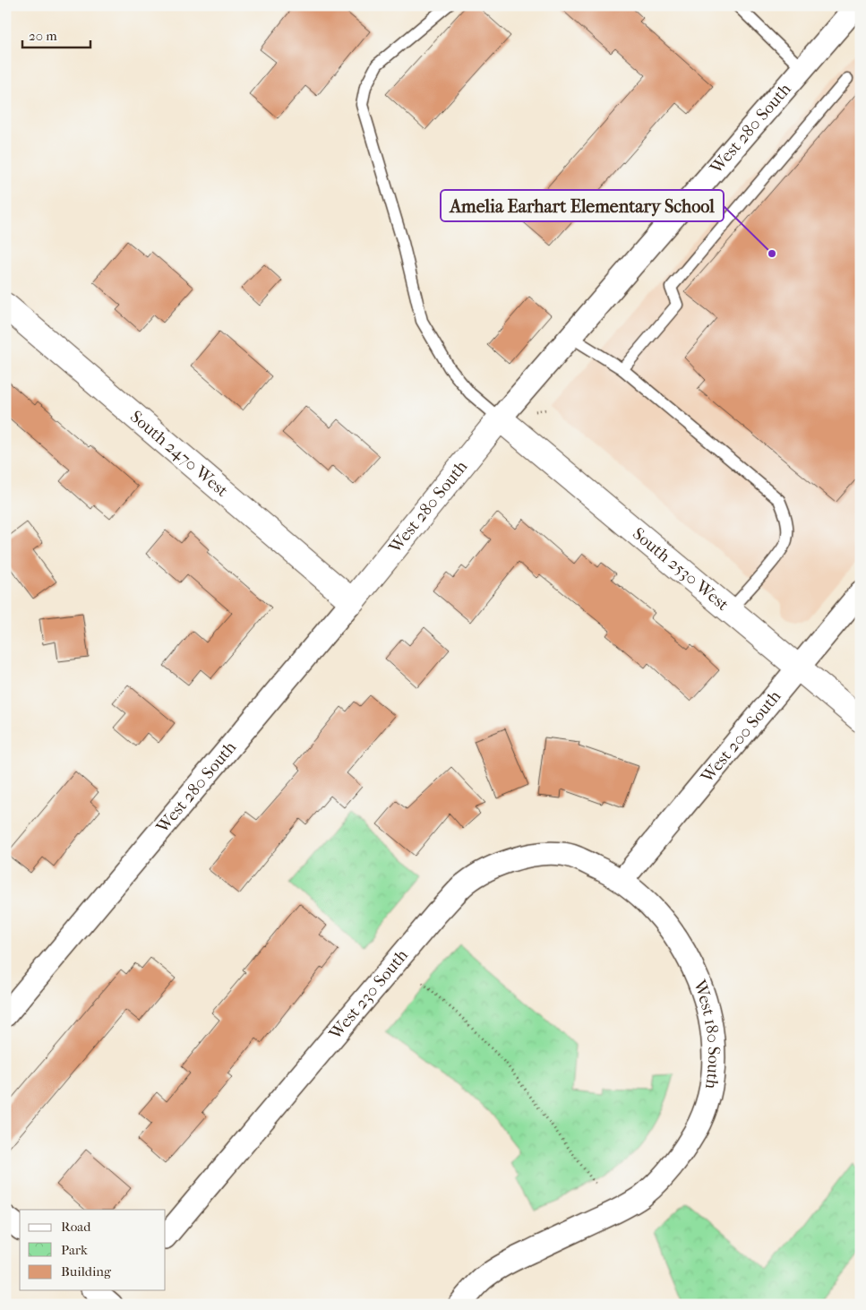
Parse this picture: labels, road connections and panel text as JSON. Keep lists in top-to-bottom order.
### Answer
{
  "streets": {
    "street": [
      "West 280 South",
      "South 2470 West",
      "South 2530 West",
      "West 200 South",
      "West 230 South",
      "West 180 South"
    ]
  },
  "crossings": [
    ["West 280 South", "South 2470 West"],
    ["West 280 South", "South 2530 West"],
    ["South 2530 West", "West 200 South"],
    ["West 200 South", "West 230 South"],
    ["West 200 South", "West 180 South"],
    ["West 230 South", "West 180 South"]
  ],
  "places": ["Amelia Earhart Elementary School"],
  "legend": ["Road", "Park", "Building"],
  "scale_bar": "20 m"
}
